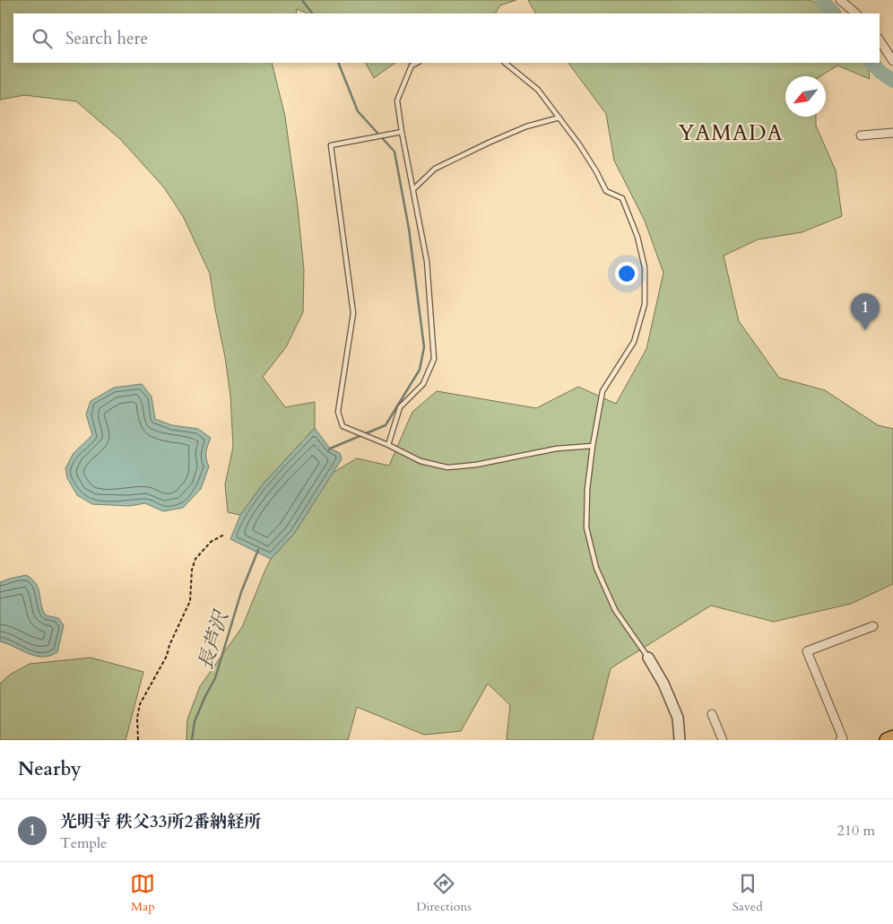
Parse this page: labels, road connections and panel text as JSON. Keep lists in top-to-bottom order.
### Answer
{
  "districts": ["YAMADA"],
  "water": ["長芦沢"],
  "north": "bottom left",
  "page": {
    "search": "Search here",
    "pins": "1",
    "heading": "Nearby",
    "list": [
      {
        "mark": "1",
        "name": "光明寺 秩父33所2番納経所",
        "note": "Temple",
        "value": "210 m"
      }
    ],
    "nav": ["Map", "Directions", "Saved"]
  }
}
